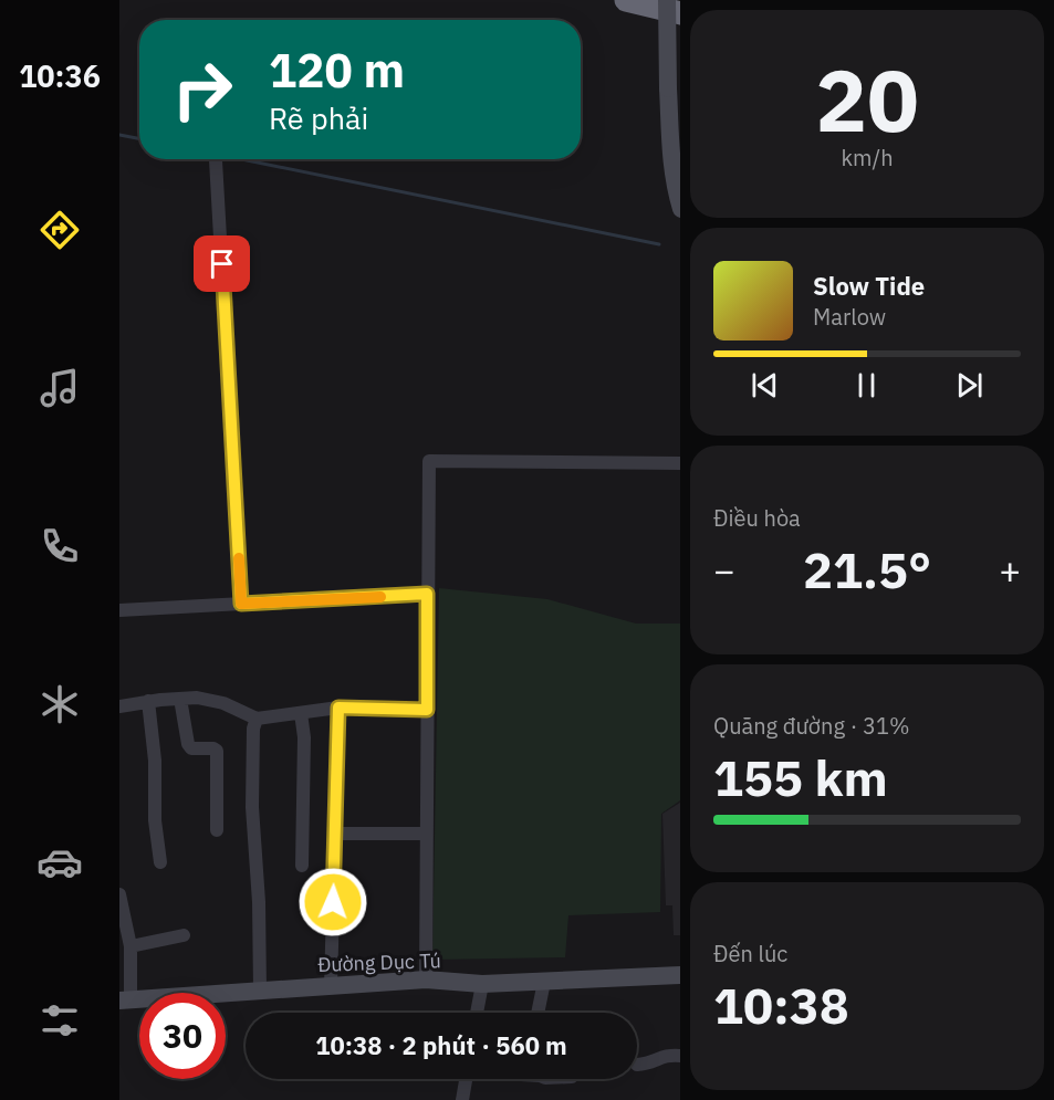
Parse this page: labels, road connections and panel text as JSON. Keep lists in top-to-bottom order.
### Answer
{
  "streets": {
    "street": ["Đường Dục Tú"]
  },
  "page": {
    "tabs": "10:36",
    "tile": [
      ["20", "km/h"],
      "Điều hòa",
      ["Quãng đường · 31%", "155 km"],
      ["Đến lúc", "10:38"]
    ],
    "turn": ["120 m", "Rẽ phải"],
    "song": ["Slow Tide", "Marlow"],
    "heat": ["−", "21.5°", "+"],
    "limit": "30",
    "trip": "10:38 · 2 phút · 560 m"
  }
}
